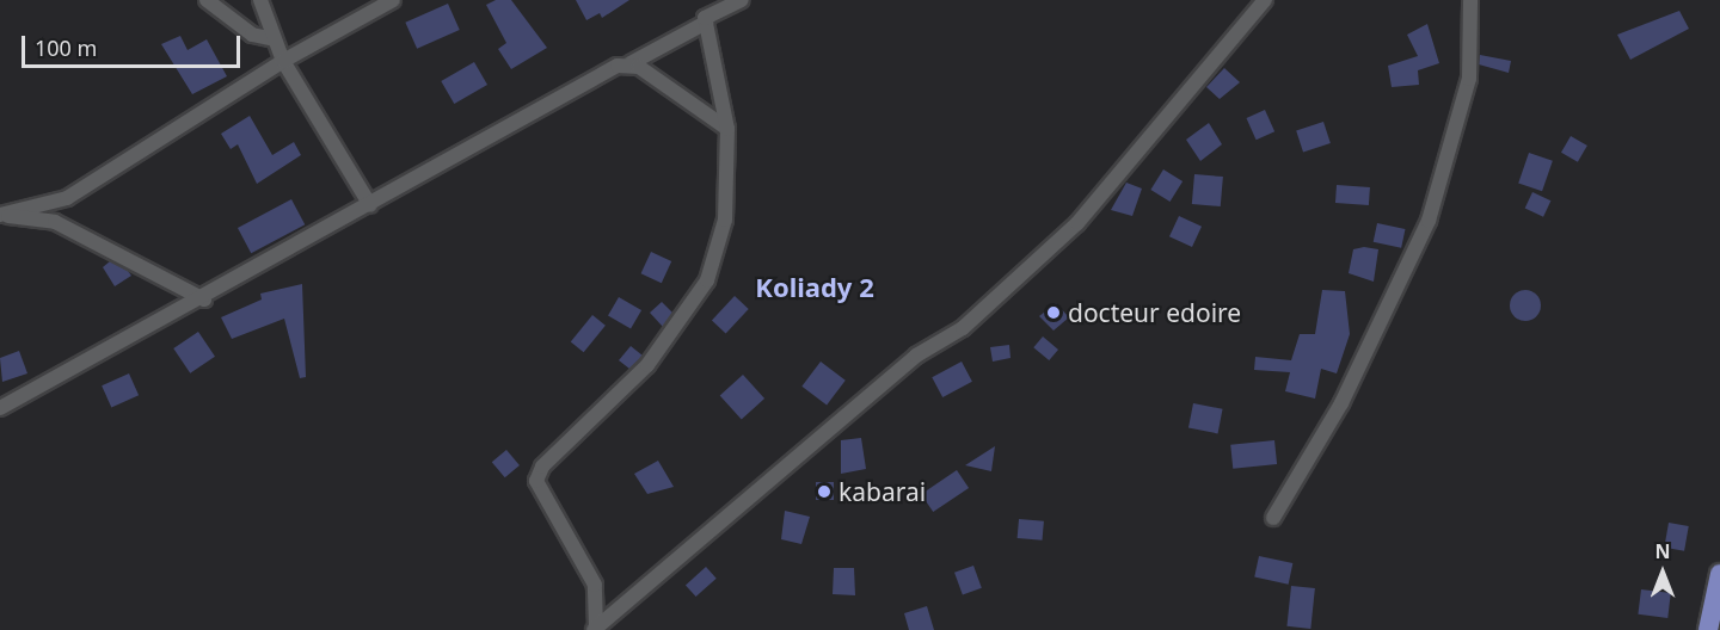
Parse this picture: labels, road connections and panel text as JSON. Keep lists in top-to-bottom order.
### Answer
{
  "districts": ["Koliady 2"],
  "places": ["docteur edoire", "kabarai"],
  "scale_bar": "100 m",
  "north": "top"
}
